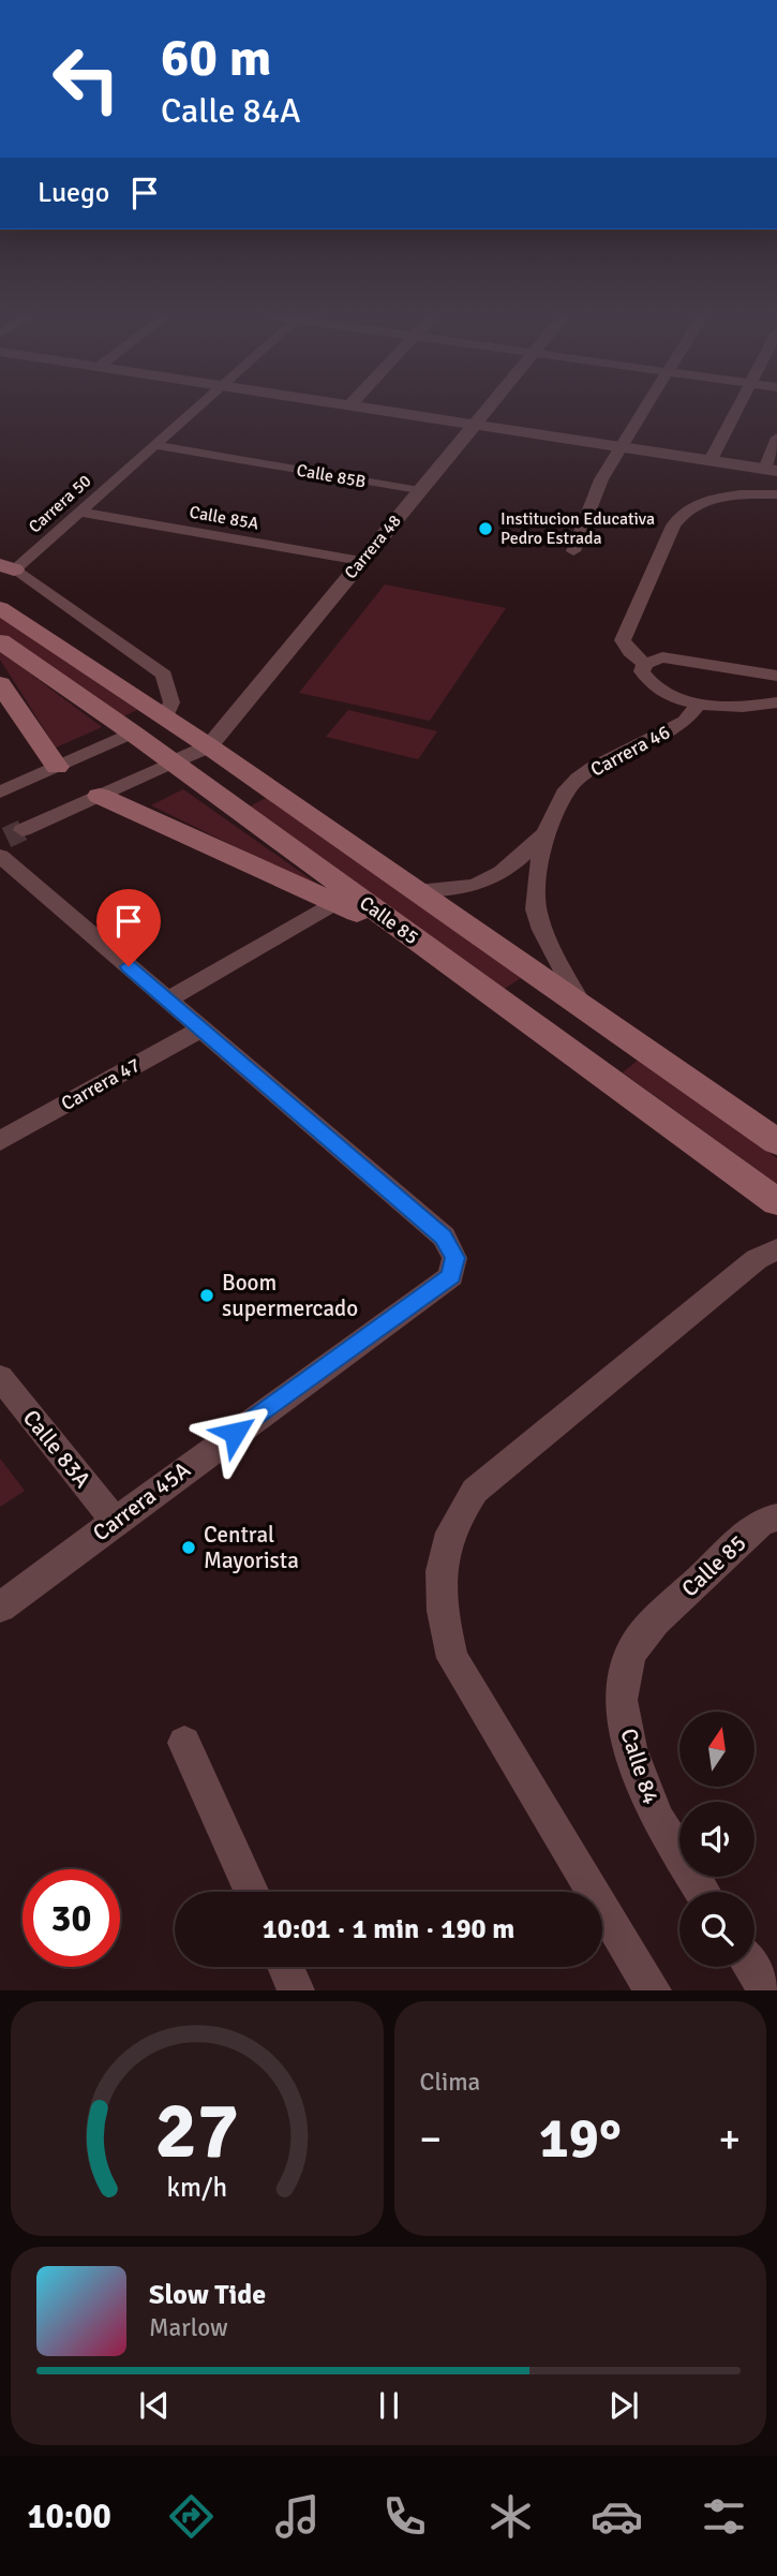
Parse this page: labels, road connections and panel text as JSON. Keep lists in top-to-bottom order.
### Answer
{
  "streets": {
    "main road": ["Calle 85"],
    "street": [
      "Calle 85B",
      "Carrera 50",
      "Calle 85A",
      "Carrera 48",
      "Carrera 46",
      "Carrera 47",
      "Calle 83A",
      "Carrera 45A",
      "Calle 84"
    ]
  },
  "crossings": [
    ["Calle 85B", "Carrera 50"],
    ["Calle 85B", "Carrera 48"],
    ["Carrera 50", "Calle 85A"],
    ["Calle 85A", "Carrera 48"],
    ["Carrera 48", "Calle 85"],
    ["Calle 85", "Calle 84"],
    ["Carrera 47", "Carrera 45A"],
    ["Calle 83A", "Carrera 45A"]
  ],
  "places": ["Institucion Educativa Pedro Estrada", "Boom supermercado", "Central Mayorista"],
  "north": "top",
  "page": {
    "turn": ["60 m", "Calle 84A"],
    "then": "Luego",
    "limit": "30",
    "trip": "10:01 · 1 min · 190 m",
    "tile": "Clima",
    "heat": ["−", "19°", "+"],
    "song": ["Slow Tide", "Marlow"],
    "tabs": "10:00",
    "gauge": ["27", "km/h"]
  }
}
